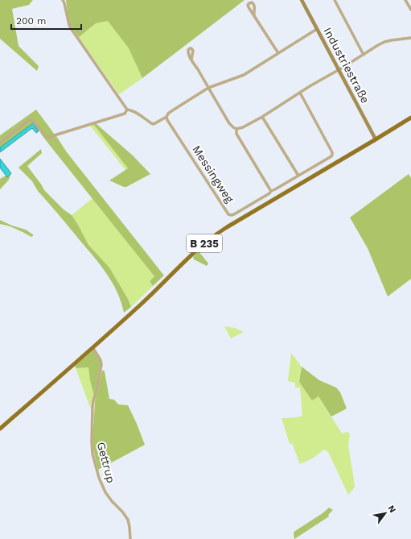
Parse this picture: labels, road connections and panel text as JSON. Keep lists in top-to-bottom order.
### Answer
{
  "streets": {
    "main road": ["B 235"],
    "street": ["Industriestraße", "Messingweg", "Gettrup"]
  },
  "crossings": [
    ["Industriestraße", "B 235"],
    ["B 235", "Gettrup"]
  ],
  "scale_bar": "200 m",
  "north": "top right"
}
